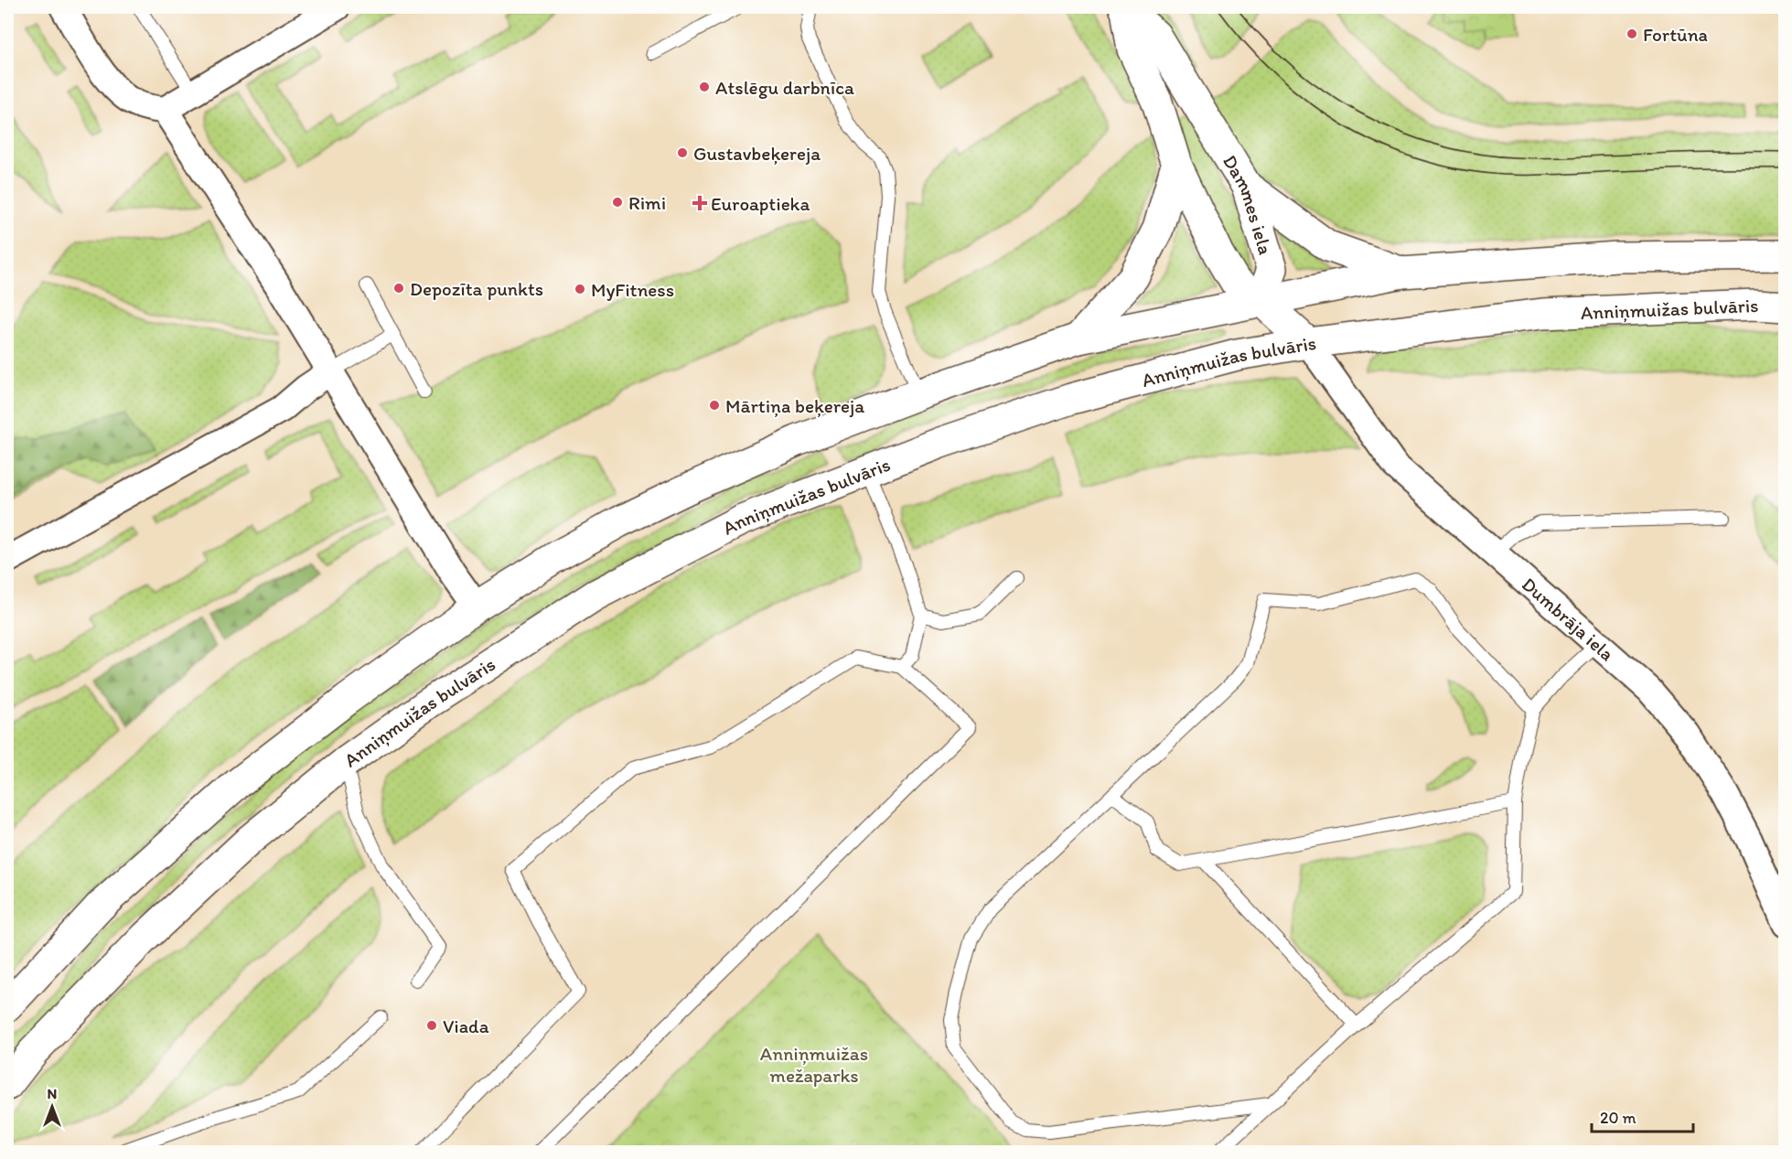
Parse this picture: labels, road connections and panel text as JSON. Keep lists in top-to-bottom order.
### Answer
{
  "streets": {
    "street": ["Dammes iela", "Anniņmuižas bulvāris", "Dumbrāja iela"]
  },
  "crossings": [
    ["Anniņmuižas bulvāris", "Dumbrāja iela"]
  ],
  "parks": ["Anniņmuižas mežaparks"],
  "places": {
    "other": [
      "Fortūna",
      "Atslēgu darbnīca",
      "Gustavbeķereja",
      "Rimi",
      "Depozīta punkts",
      "MyFitness",
      "Mārtiņa beķereja",
      "Viada"
    ],
    "health": ["Euroaptieka"]
  },
  "scale_bar": "20 m",
  "north": "top"
}
